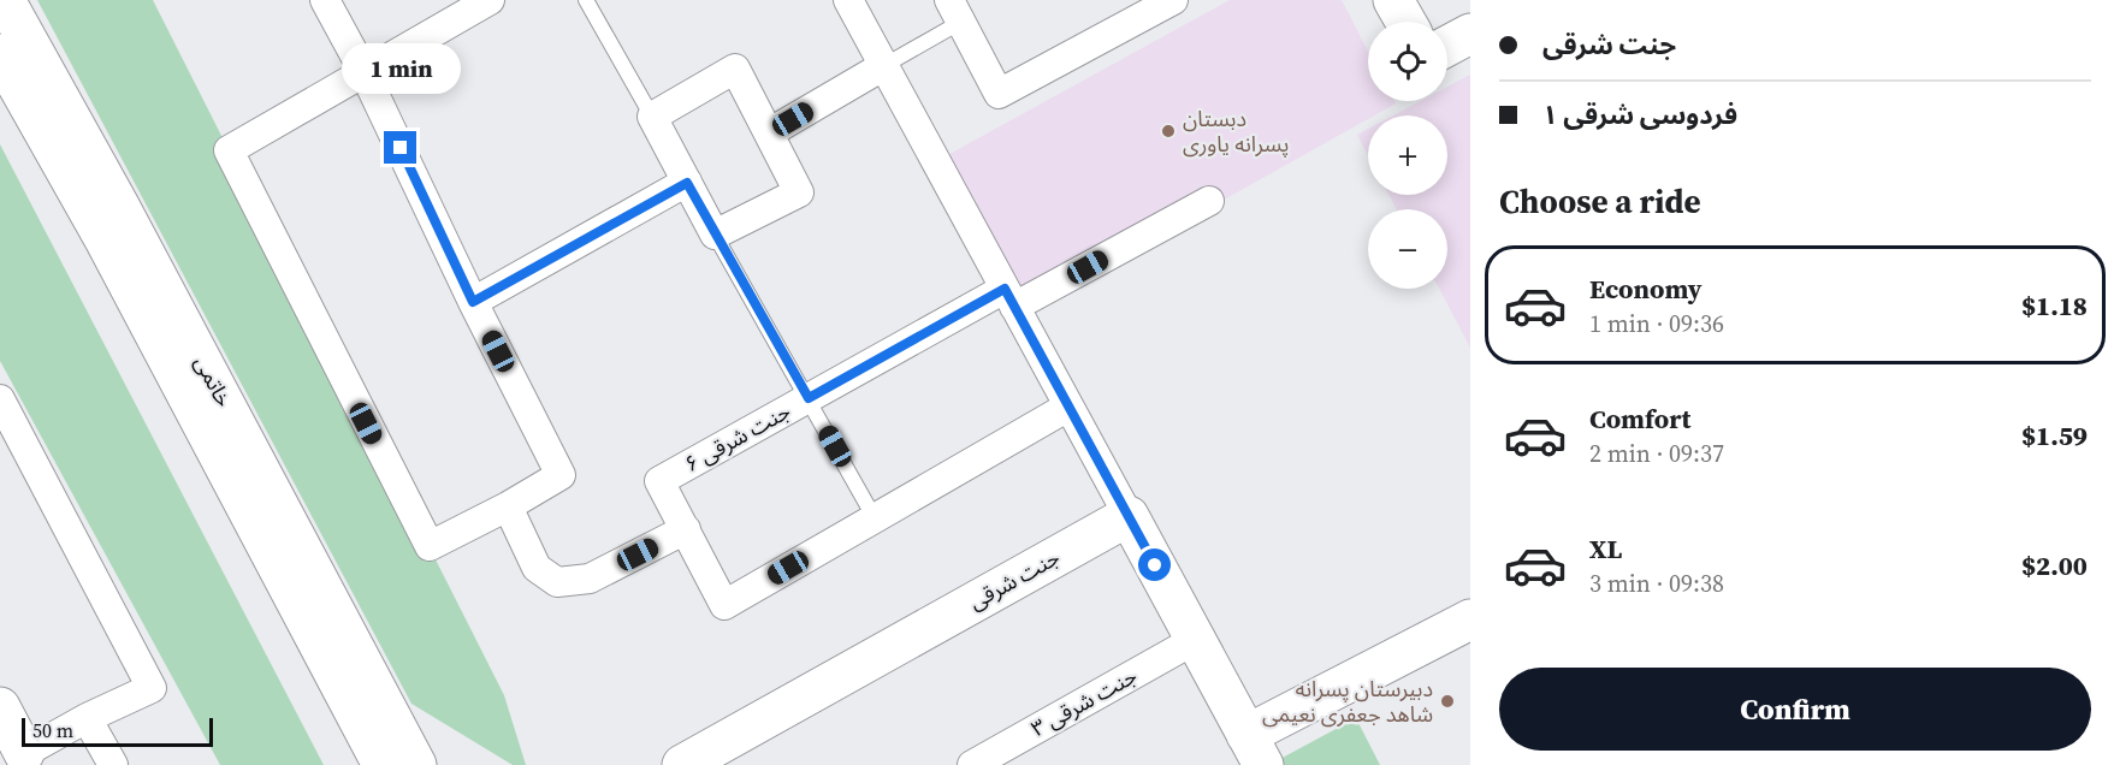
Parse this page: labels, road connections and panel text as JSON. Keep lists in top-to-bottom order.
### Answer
{
  "streets": {
    "main road": ["خاتمی", "جنت شرقی"],
    "street": ["جنت شرقی ۶", "جنت شرقی ۳"]
  },
  "places": ["دبستان پسرانه یاوری", "دبیرستان پسرانه شاهد جعفری نعیمی"],
  "scale_bar": "50 m",
  "page": {
    "banner": ["جنت شرقی", "فردوسی شرقی ۱"],
    "map_buttons": ["+", "−"],
    "bubble": "1 min",
    "heading": "Choose a ride",
    "list": [
      {
        "name": "Economy",
        "note": "1 min · 09:36",
        "value": "$1.18"
      },
      {
        "name": "Comfort",
        "note": "2 min · 09:37",
        "value": "$1.59"
      },
      {
        "name": "XL",
        "note": "3 min · 09:38",
        "value": "$2.00"
      }
    ],
    "buttons": "Confirm",
    "scale": "50 m"
  }
}
